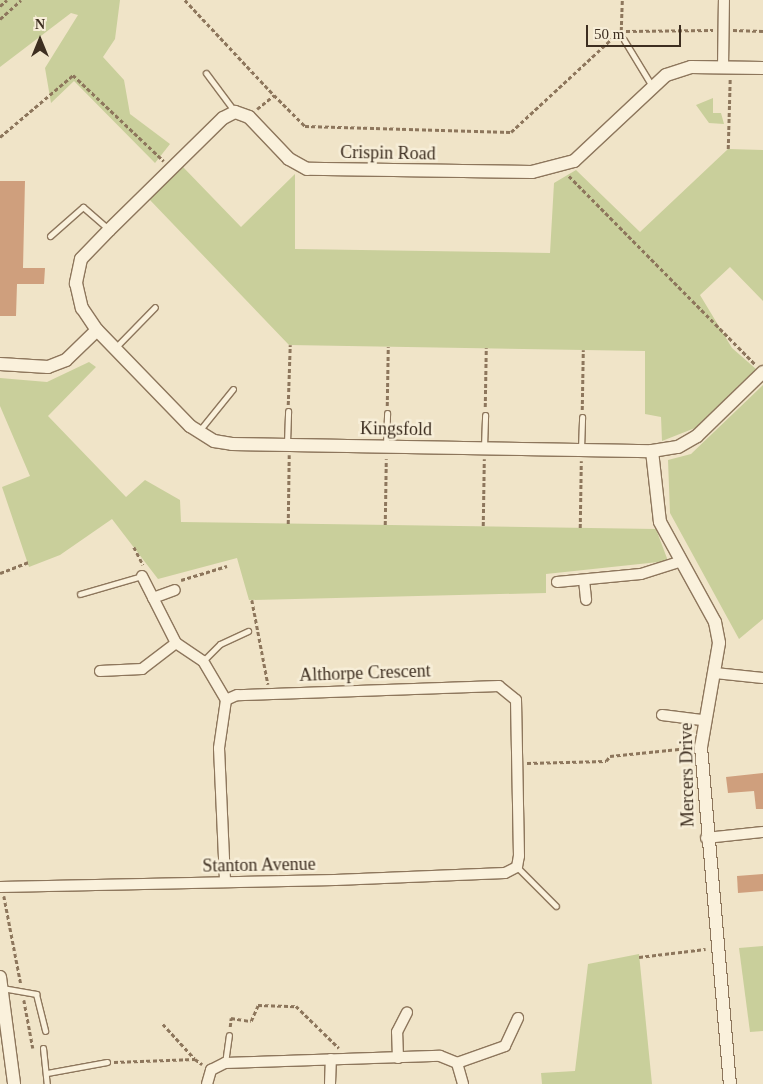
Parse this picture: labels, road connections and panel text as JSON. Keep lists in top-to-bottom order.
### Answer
{
  "streets": {
    "street": [
      "Crispin Road",
      "Kingsfold",
      "Althorpe Crescent",
      "Mercers Drive",
      "Stanton Avenue"
    ]
  },
  "crossings": [
    ["Kingsfold", "Mercers Drive"],
    ["Althorpe Crescent", "Stanton Avenue"]
  ],
  "scale_bar": "50 m",
  "north": "top"
}
